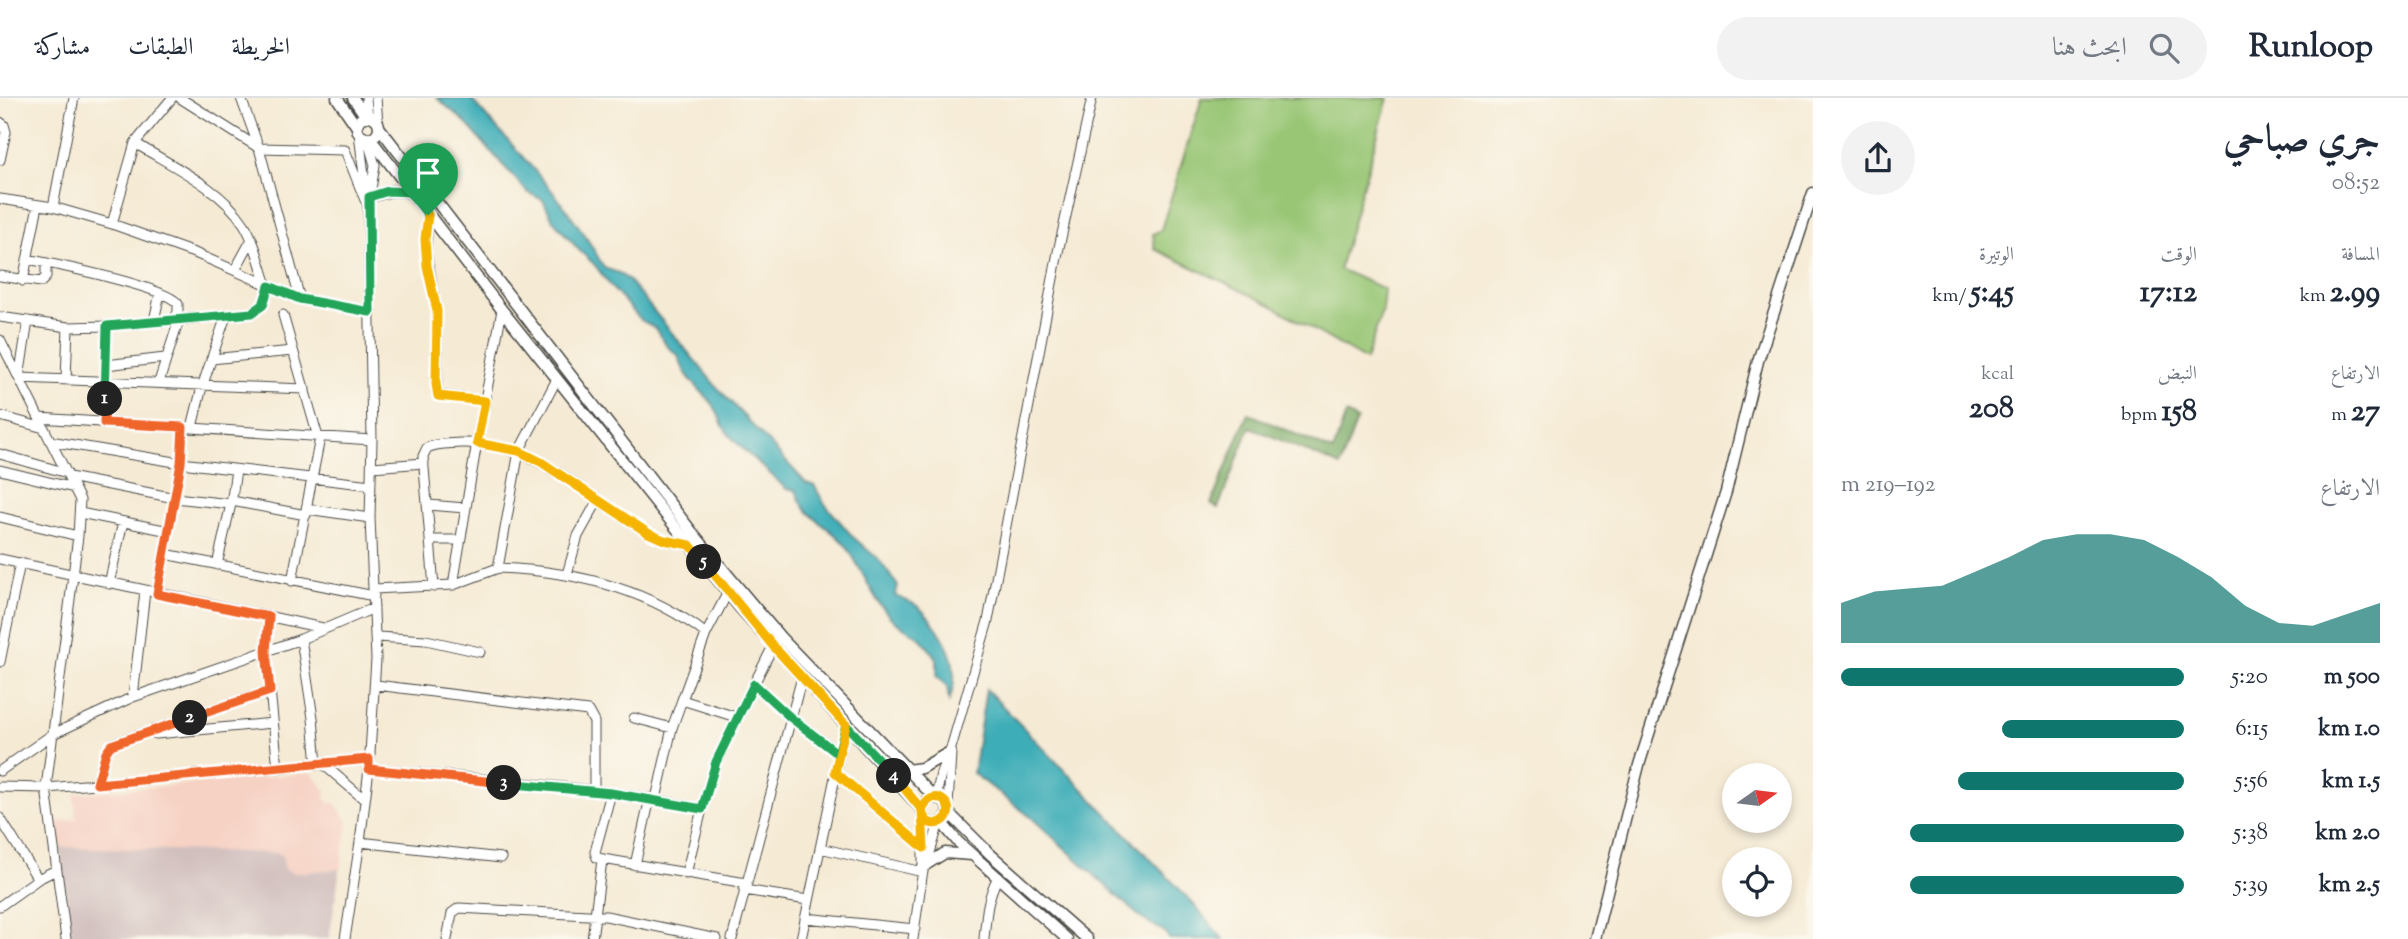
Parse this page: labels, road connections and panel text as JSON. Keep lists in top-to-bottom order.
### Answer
{
  "north": "right",
  "page": {
    "header": "Runloop",
    "search": "ابحث هنا",
    "nav": ["الخريطة", "الطبقات", "مشاركة"],
    "heading": ["جري صباحي", "08:52"],
    "stats": [
      ["المسافة", "2.99 km"],
      ["الوقت", "17:12"],
      ["الوتيرة", "5:45 /km"],
      ["الارتفاع", "27 m"],
      ["النبض", "158 bpm"],
      ["kcal", "208"]
    ],
    "pins": [
      "1",
      "5",
      "2",
      "4",
      "3"
    ],
    "chart": ["الارتفاع", "192–219 m"],
    "list": [
      {
        "name": "500 m",
        "note": "5:20"
      },
      {
        "name": "1.0 km",
        "note": "6:15"
      },
      {
        "name": "1.5 km",
        "note": "5:56"
      },
      {
        "name": "2.0 km",
        "note": "5:38"
      },
      {
        "name": "2.5 km",
        "note": "5:39"
      }
    ]
  }
}
